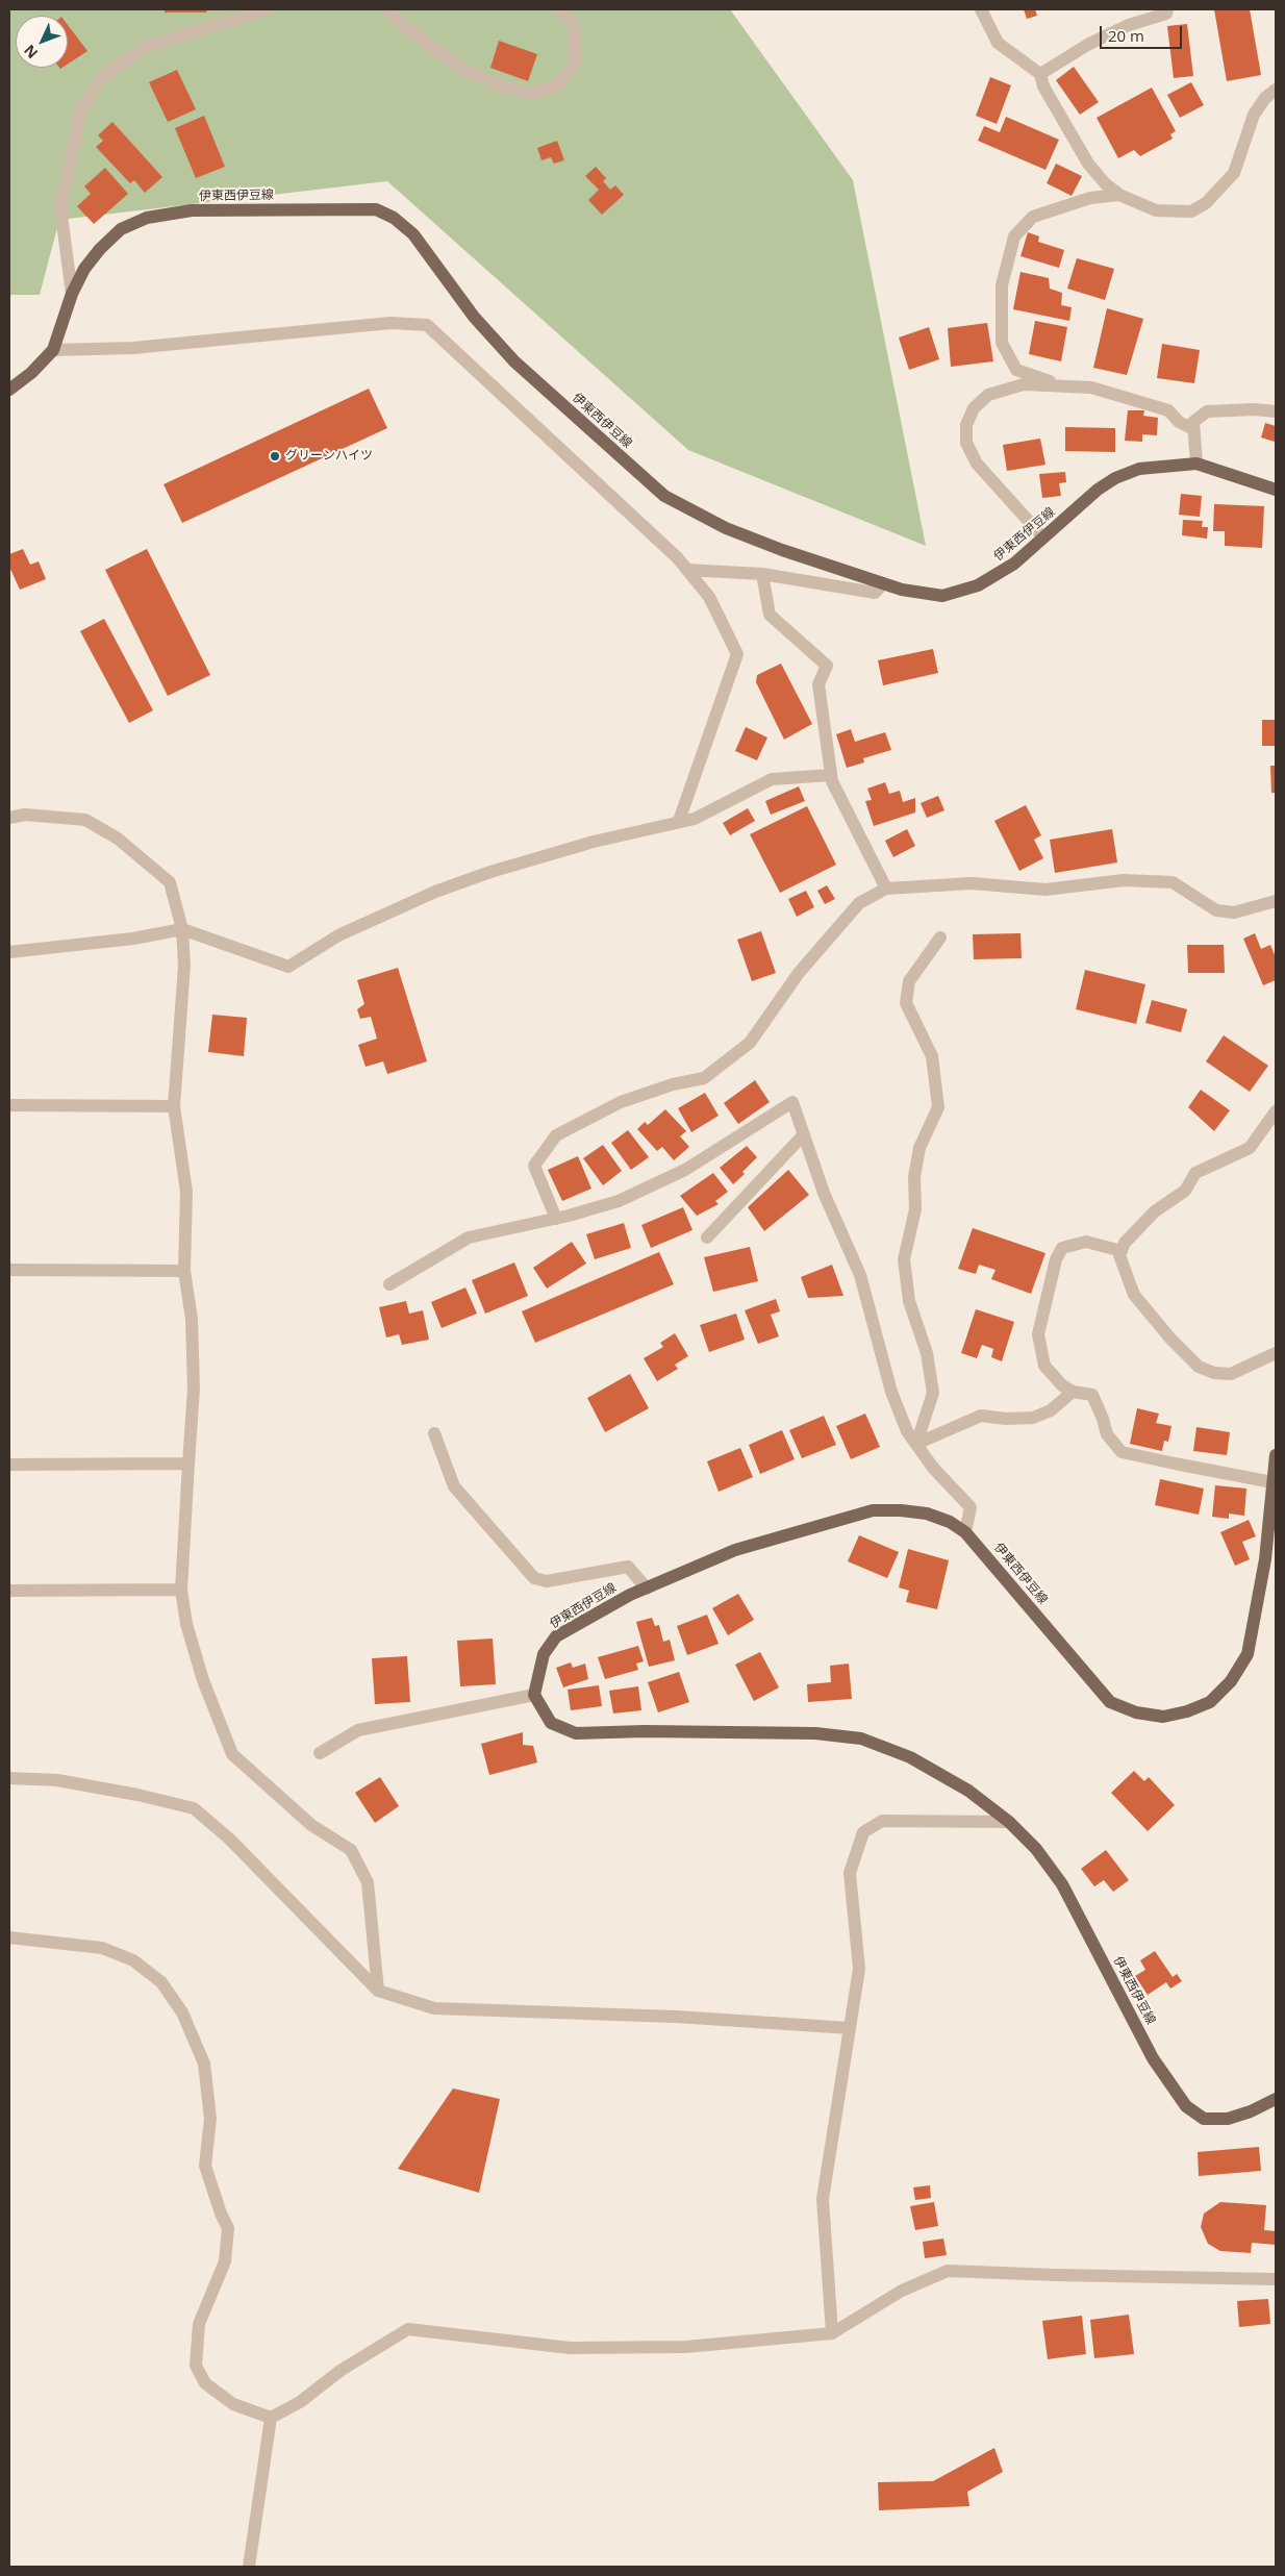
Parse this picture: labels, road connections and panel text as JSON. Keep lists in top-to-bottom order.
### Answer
{
  "streets": {
    "main road": ["伊東西伊豆線"]
  },
  "places": ["グリーンハイツ"],
  "scale_bar": "20 m",
  "north": "bottom left"
}
